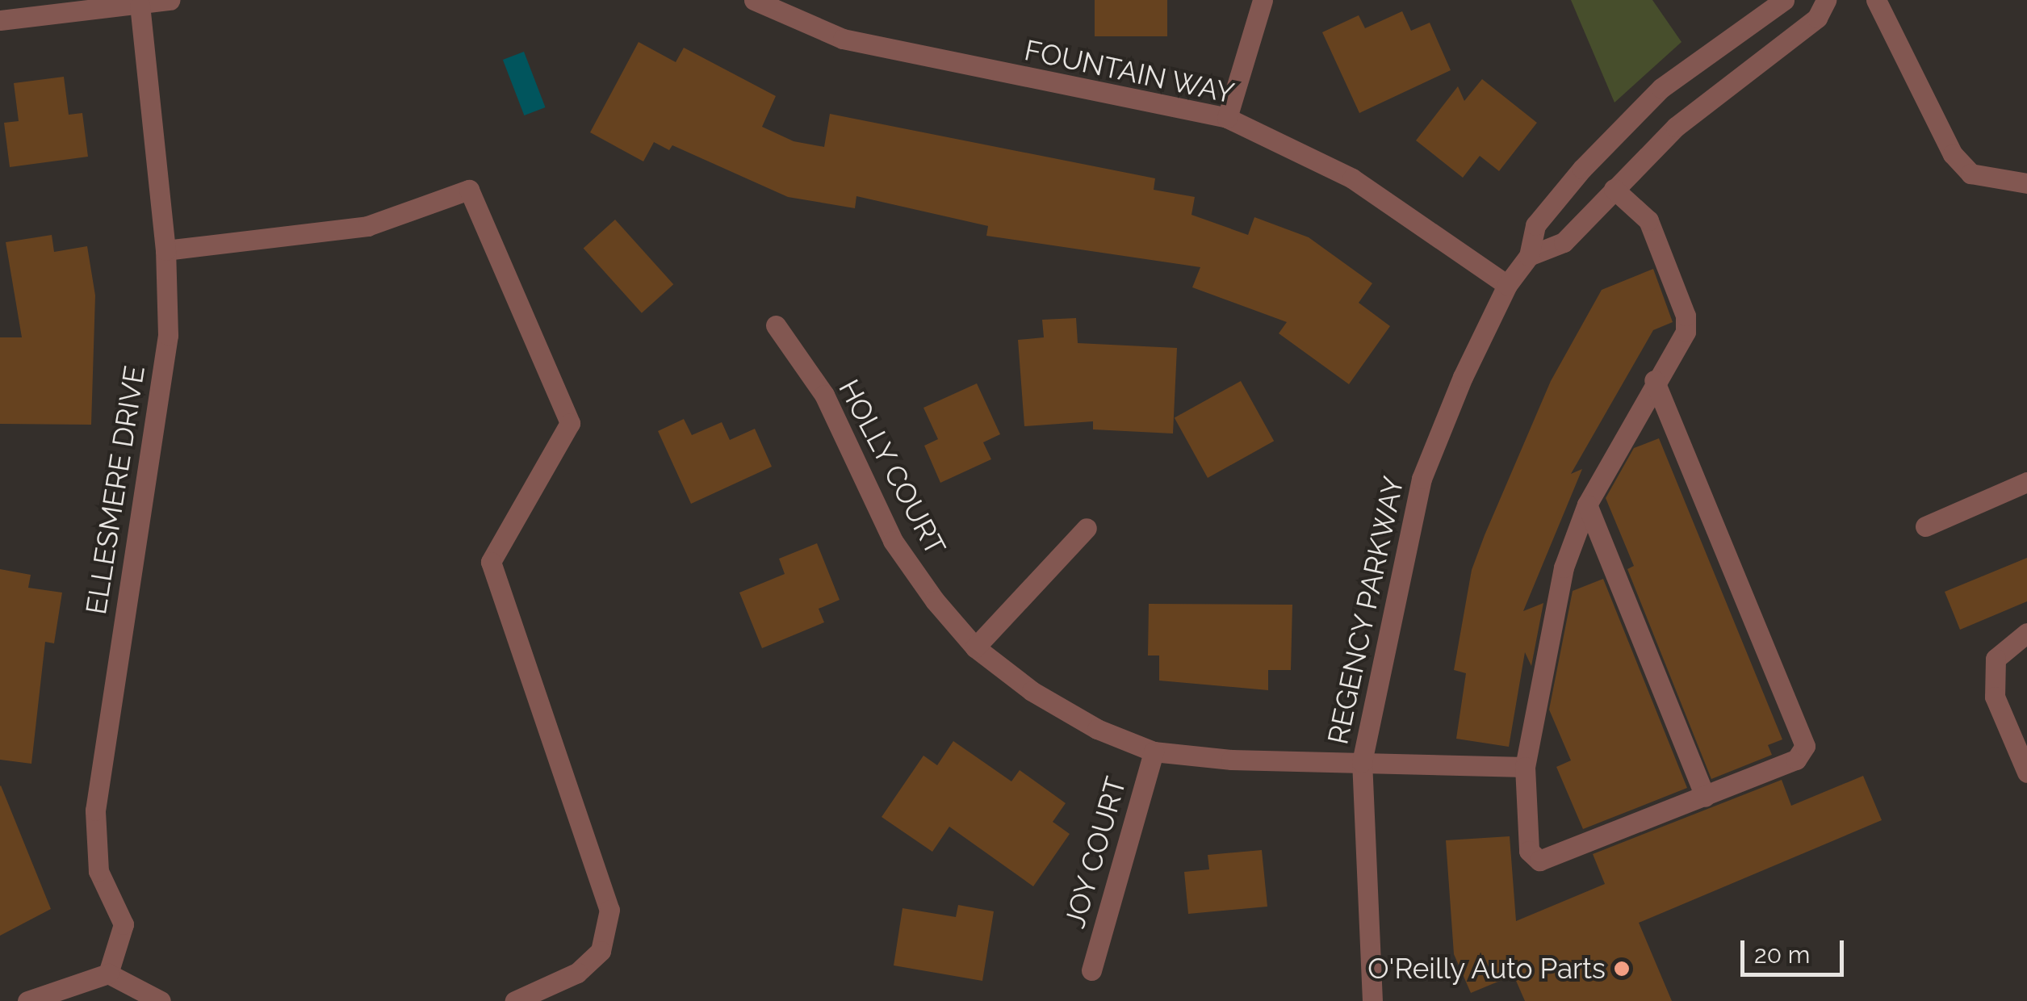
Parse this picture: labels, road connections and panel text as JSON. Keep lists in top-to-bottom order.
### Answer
{
  "streets": {
    "street": [
      "FOUNTAIN WAY",
      "HOLLY COURT",
      "ELLESMERE DRIVE",
      "REGENCY PARKWAY",
      "JOY COURT"
    ]
  },
  "crossings": [
    ["FOUNTAIN WAY", "REGENCY PARKWAY"],
    ["HOLLY COURT", "REGENCY PARKWAY"],
    ["HOLLY COURT", "JOY COURT"]
  ],
  "places": ["O'Reilly Auto Parts"],
  "scale_bar": "20 m"
}
